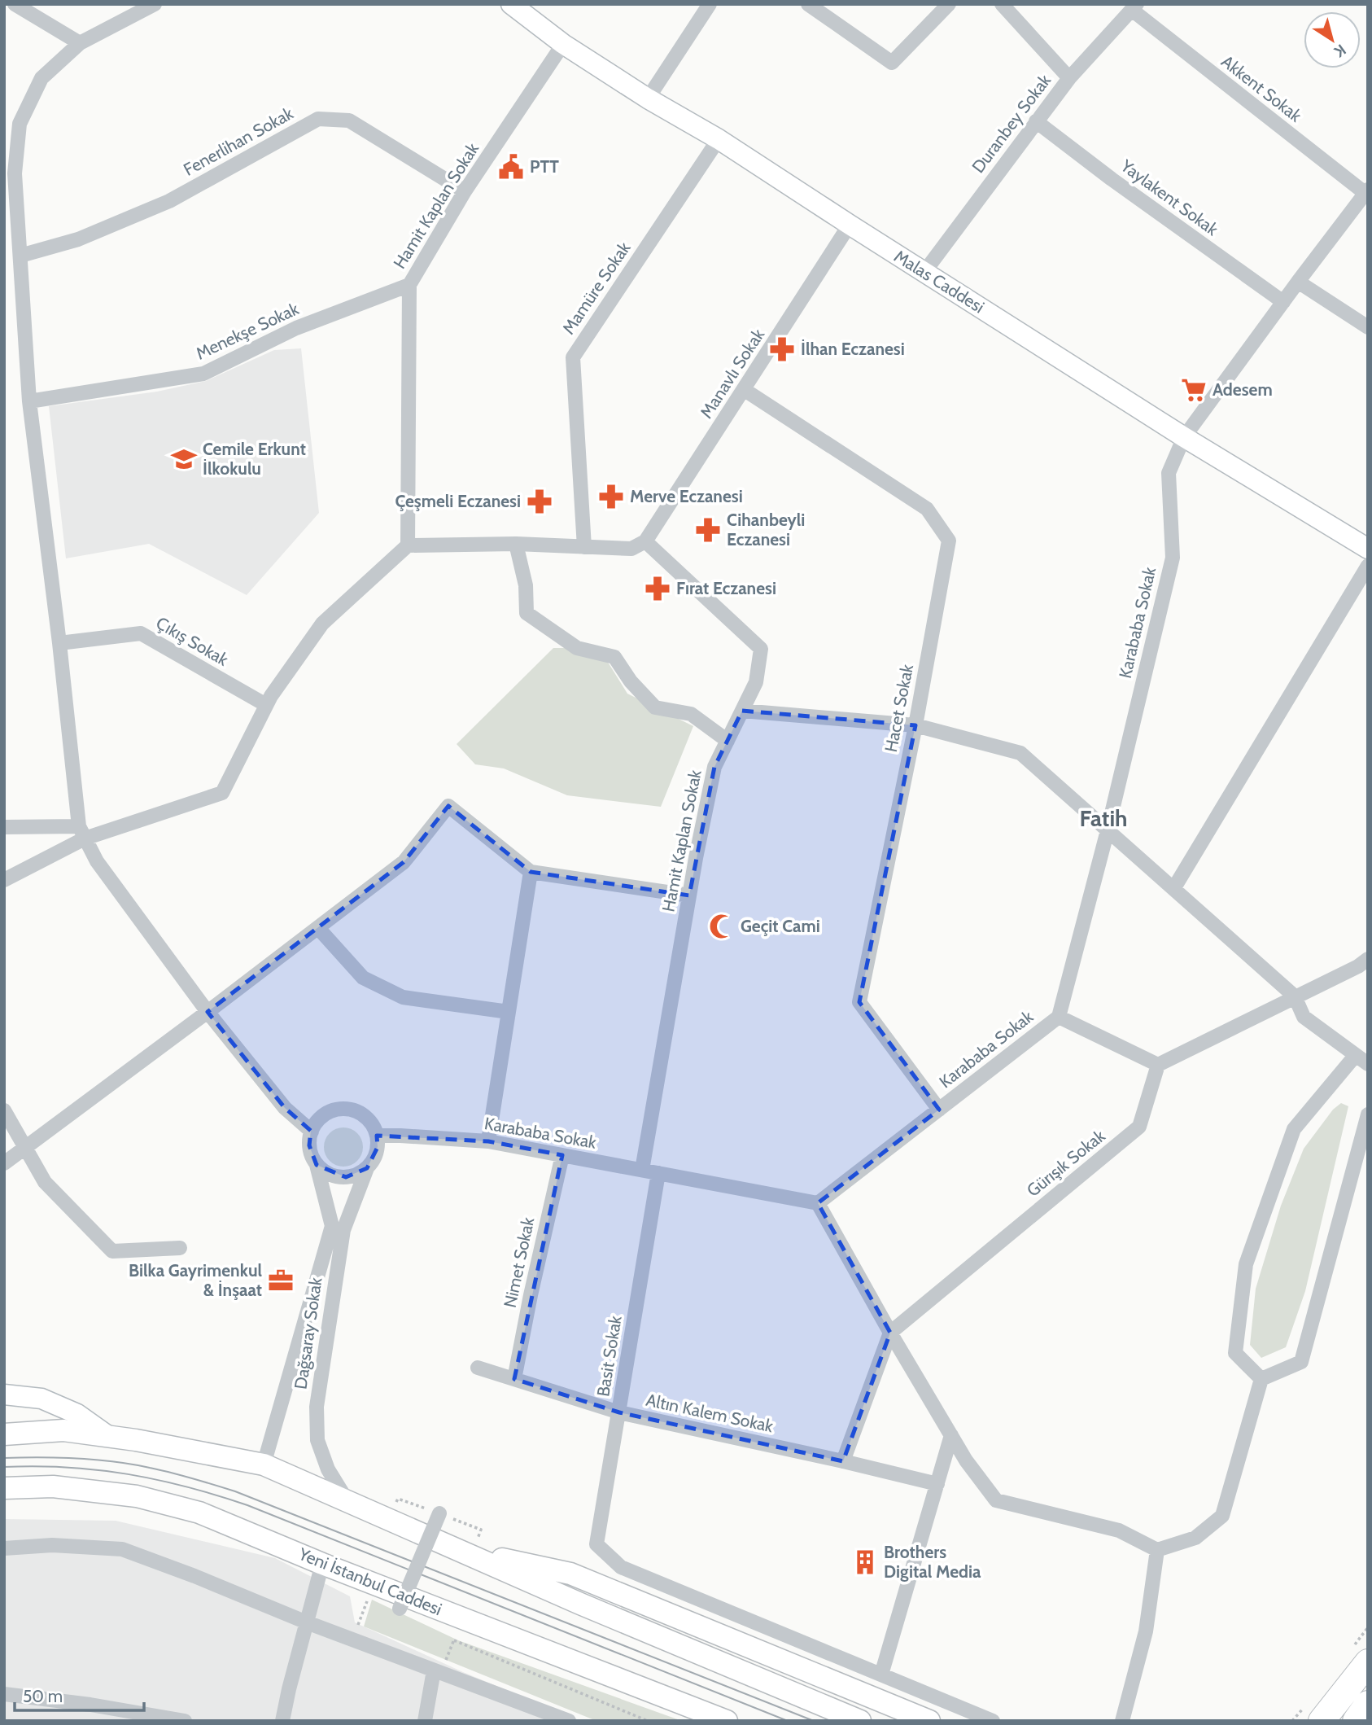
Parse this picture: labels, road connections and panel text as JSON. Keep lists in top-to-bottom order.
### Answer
{
  "streets": {
    "main road": ["Yeni İstanbul Caddesi"],
    "street": [
      "Akkent Sokak",
      "Duranbey Sokak",
      "Fenerlihan Sokak",
      "Yaylakent Sokak",
      "Hamit Kaplan Sokak",
      "Malas Caddesi",
      "Mamüre Sokak",
      "Menekşe Sokak",
      "Manavlı Sokak",
      "Karababa Sokak",
      "Çıkış Sokak",
      "Hacet Sokak",
      "Gürışık Sokak",
      "Nimet Sokak",
      "Dağsaray Sokak",
      "Basit Sokak",
      "Altın Kalem Sokak"
    ]
  },
  "crossings": [
    ["Akkent Sokak", "Duranbey Sokak"],
    ["Akkent Sokak", "Karababa Sokak"],
    ["Duranbey Sokak", "Yaylakent Sokak"],
    ["Duranbey Sokak", "Malas Caddesi"],
    ["Fenerlihan Sokak", "Hamit Kaplan Sokak"],
    ["Yaylakent Sokak", "Karababa Sokak"],
    ["Hamit Kaplan Sokak", "Malas Caddesi"],
    ["Hamit Kaplan Sokak", "Menekşe Sokak"],
    ["Hamit Kaplan Sokak", "Manavlı Sokak"],
    ["Hamit Kaplan Sokak", "Karababa Sokak"],
    ["Malas Caddesi", "Mamüre Sokak"],
    ["Malas Caddesi", "Manavlı Sokak"],
    ["Malas Caddesi", "Karababa Sokak"],
    ["Manavlı Sokak", "Hacet Sokak"],
    ["Karababa Sokak", "Hacet Sokak"],
    ["Karababa Sokak", "Nimet Sokak"],
    ["Karababa Sokak", "Dağsaray Sokak"],
    ["Karababa Sokak", "Basit Sokak"],
    ["Nimet Sokak", "Altın Kalem Sokak"],
    ["Basit Sokak", "Altın Kalem Sokak"]
  ],
  "districts": ["Fatih"],
  "places": {
    "public building": ["PTT"],
    "pharmacy": [
      "İlhan Eczanesi",
      "Merve Eczanesi",
      "Çeşmeli Eczanesi",
      "Cihanbeyli Eczanesi",
      "Fırat Eczanesi"
    ],
    "supermarket": ["Adesem"],
    "school or university": ["Cemile Erkunt İlkokulu"],
    "mosque": ["Geçit Cami"],
    "office": ["Bilka Gayrimenkul & İnşaat"],
    "building": ["Brothers Digital Media"]
  },
  "scale_bar": "50 m",
  "north": "bottom right"
}
